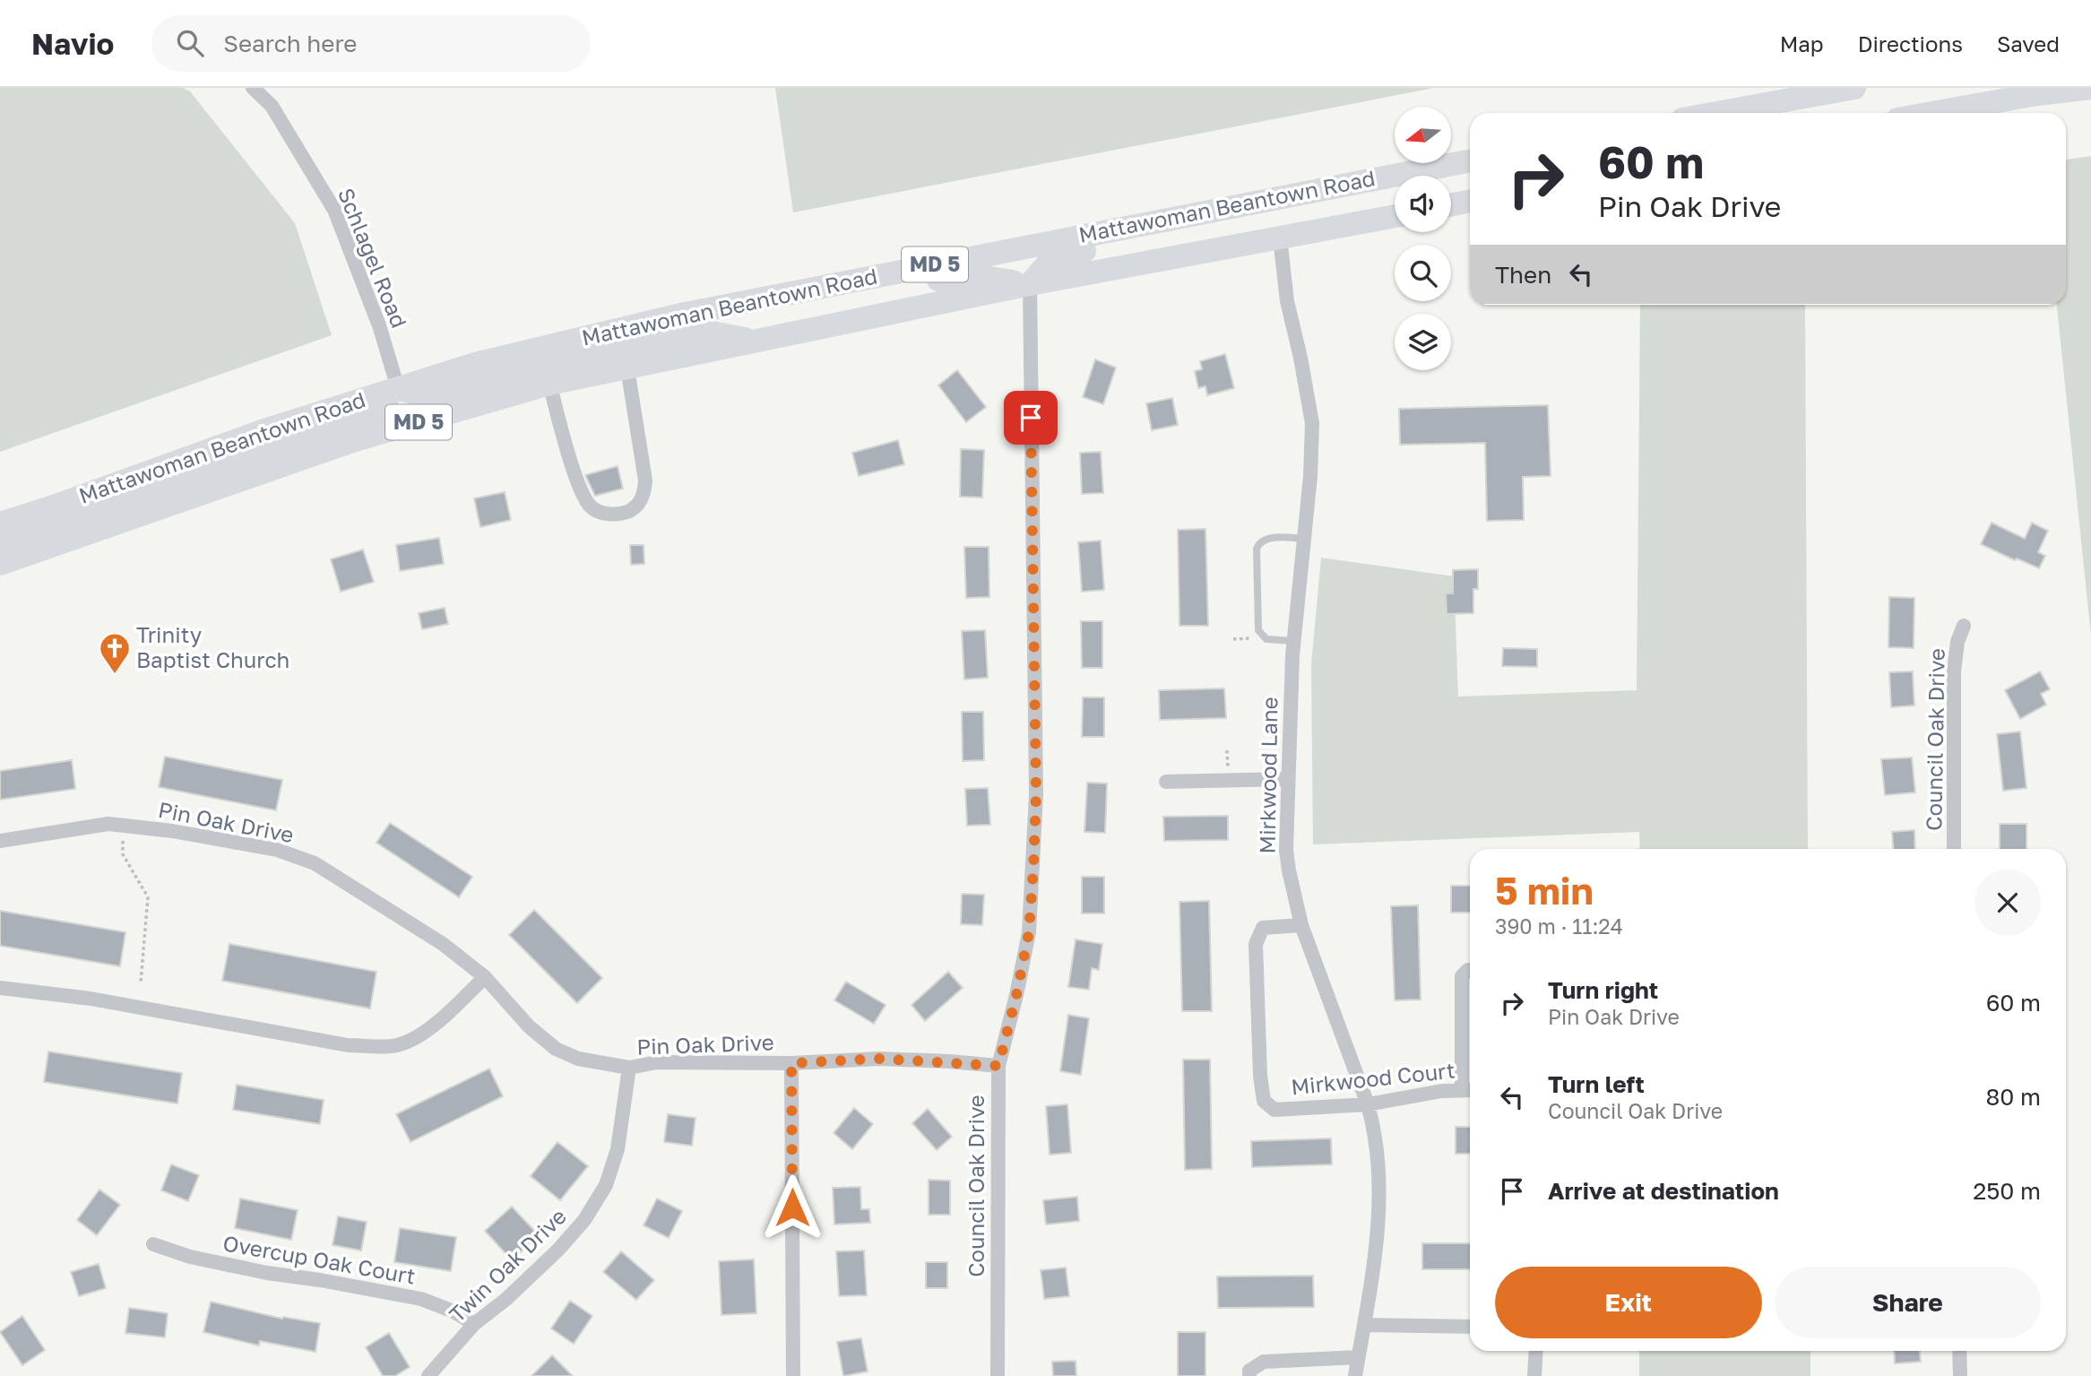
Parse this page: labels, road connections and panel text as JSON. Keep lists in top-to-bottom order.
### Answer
{
  "streets": {
    "highway": ["Mattawoman Beantown Road", "MD 5"],
    "street": [
      "Schlagel Road",
      "Council Oak Drive",
      "Mirkwood Lane",
      "Pin Oak Drive",
      "Mirkwood Court",
      "Overcup Oak Court",
      "Twin Oak Drive"
    ]
  },
  "crossings": [
    ["Mattawoman Beantown Road", "Schlagel Road"],
    ["Mattawoman Beantown Road", "Council Oak Drive"],
    ["Mattawoman Beantown Road", "Mirkwood Lane"],
    ["Council Oak Drive", "Pin Oak Drive"],
    ["Mirkwood Lane", "Mirkwood Court"],
    ["Pin Oak Drive", "Twin Oak Drive"],
    ["Overcup Oak Court", "Twin Oak Drive"]
  ],
  "places": {
    "church": ["Trinity Baptist Church"]
  },
  "north": "left",
  "page": {
    "header": "Navio",
    "search": "Search here",
    "nav": ["Map", "Directions", "Saved"],
    "turn": ["60 m", "Pin Oak Drive"],
    "then": "Then",
    "heading": ["5 min", "390 m · 11:24"],
    "list": [
      {
        "name": "Turn right",
        "note": "Pin Oak Drive",
        "value": "60 m"
      },
      {
        "name": "Turn left",
        "note": "Council Oak Drive",
        "value": "80 m"
      },
      {
        "name": "Arrive at destination",
        "value": "250 m"
      }
    ],
    "buttons": ["Exit", "Share"]
  }
}
